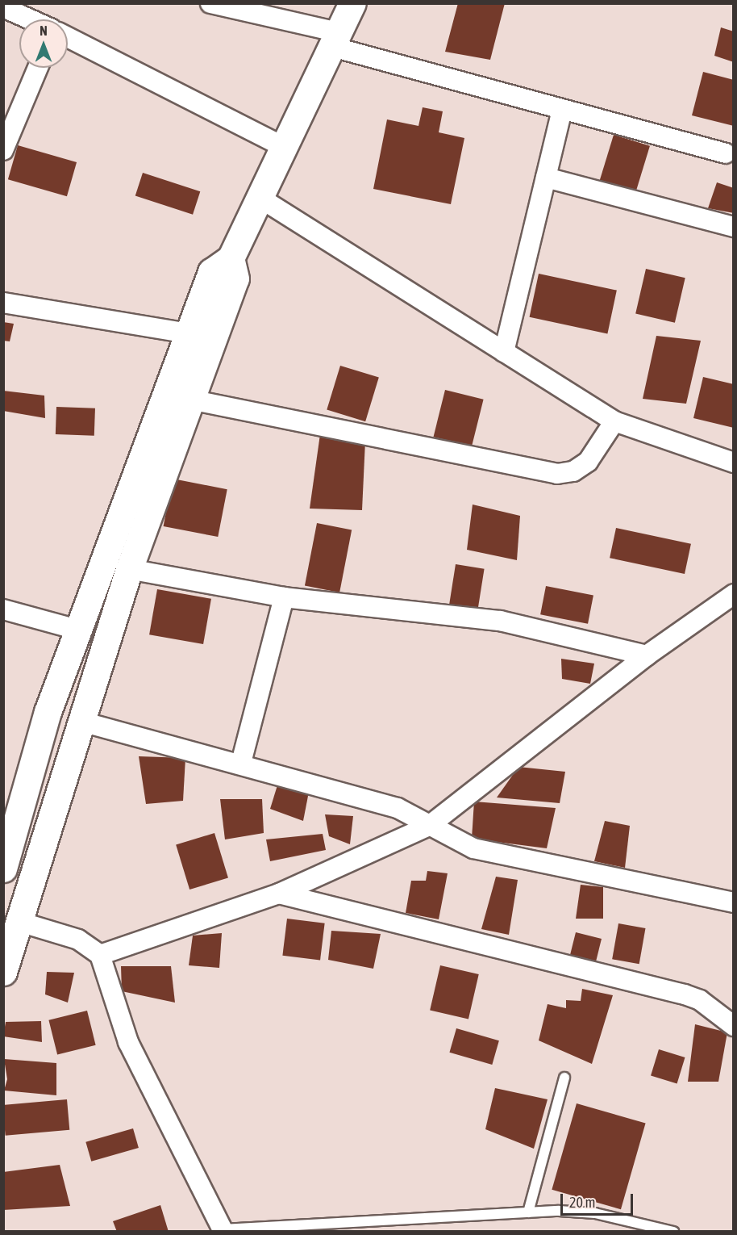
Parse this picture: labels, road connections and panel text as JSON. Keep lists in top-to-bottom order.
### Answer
{
  "scale_bar": "20 m",
  "north": "top"
}
